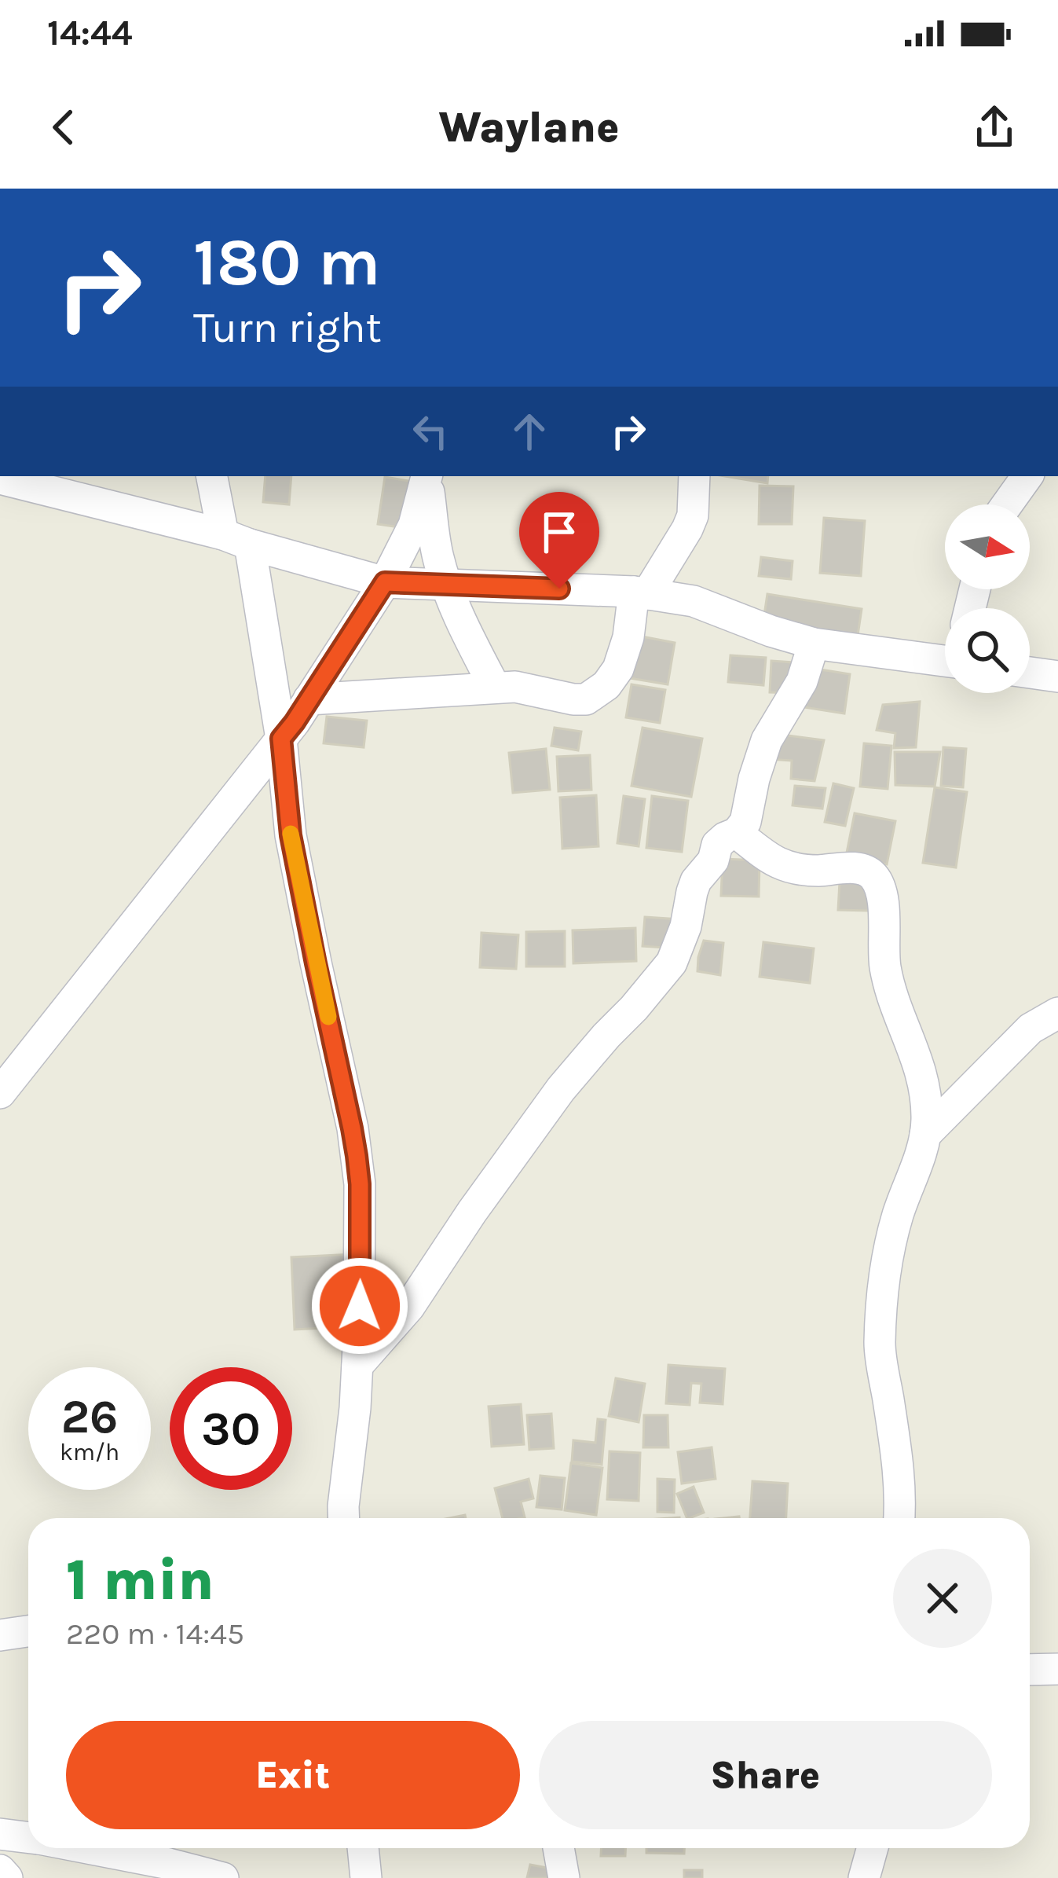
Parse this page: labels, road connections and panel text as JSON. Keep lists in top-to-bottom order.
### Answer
{
  "north": "right",
  "page": {
    "status": "14:44",
    "header": "Waylane",
    "turn": ["180 m", "Turn right"],
    "speed": "26 km/h",
    "limit": "30",
    "heading": ["1 min", "220 m · 14:45"],
    "buttons": ["Exit", "Share"]
  }
}
